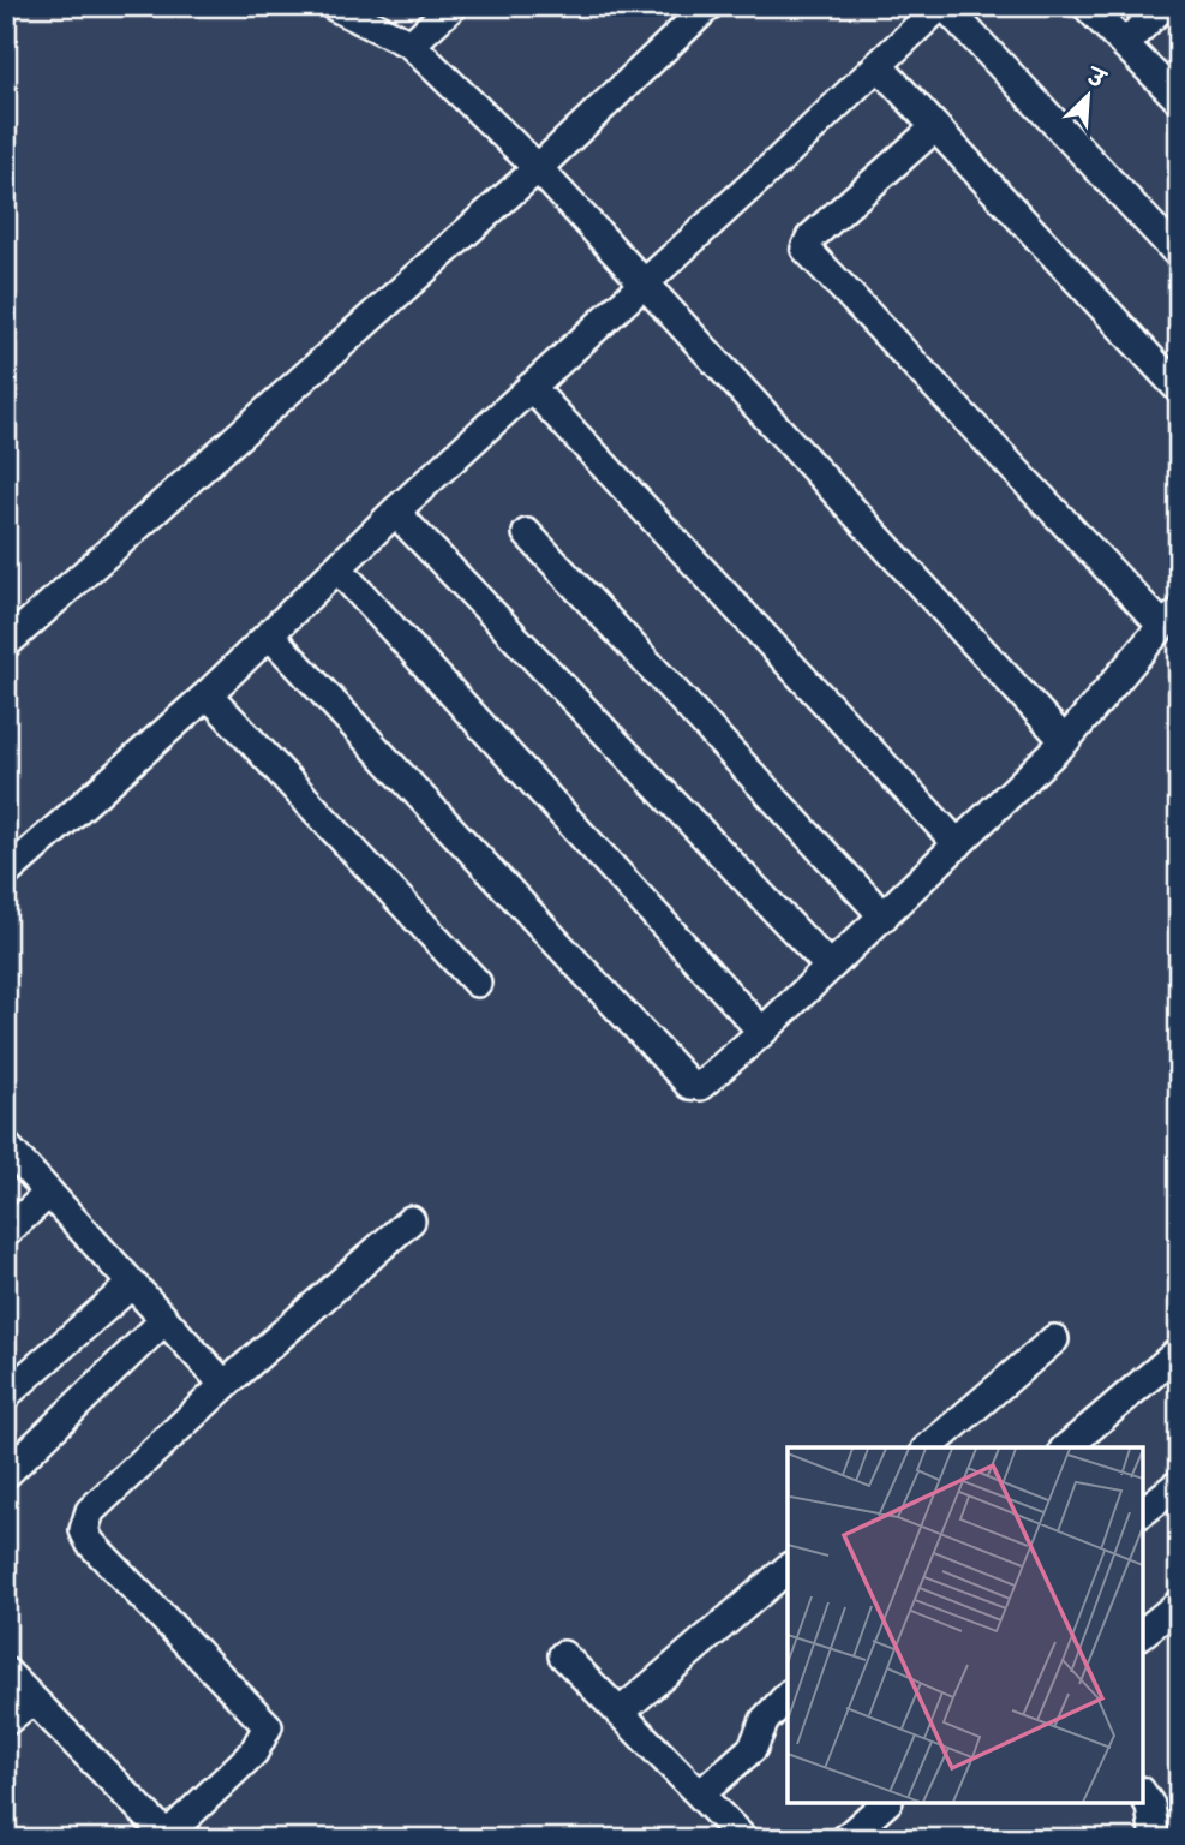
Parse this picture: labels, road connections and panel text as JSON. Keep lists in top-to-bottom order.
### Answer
{
  "north": "top right"
}
